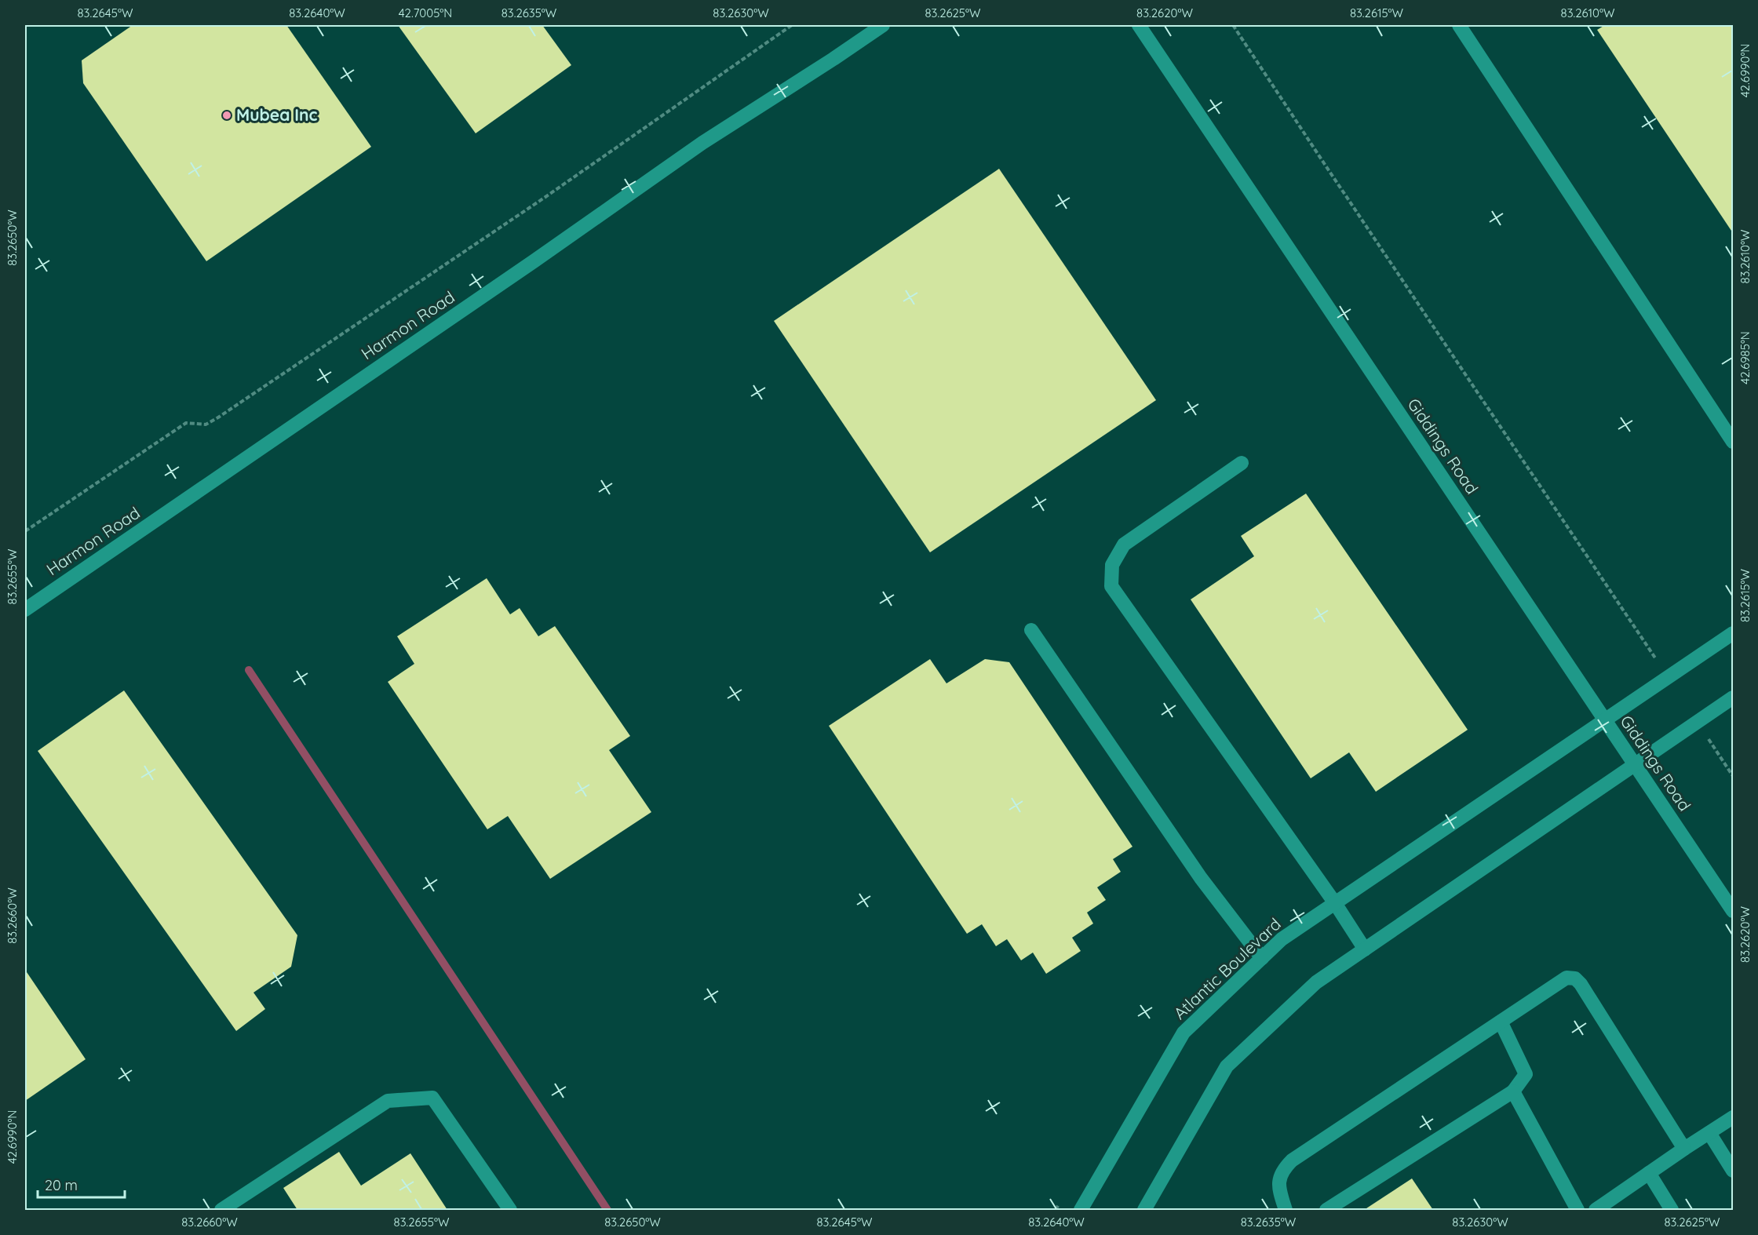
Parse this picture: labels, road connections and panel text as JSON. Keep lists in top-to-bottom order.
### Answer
{
  "streets": {
    "street": ["Harmon Road", "Giddings Road", "Atlantic Boulevard"]
  },
  "crossings": [
    ["Giddings Road", "Atlantic Boulevard"]
  ],
  "places": ["Mubea Inc"],
  "scale_bar": "20 m",
  "coordinates": [
    "83.2645°W",
    "83.2640°W",
    "42.7005°N",
    "83.2635°W",
    "83.2630°W",
    "83.2625°W",
    "83.2620°W",
    "83.2615°W",
    "83.2610°W",
    "42.6990°N",
    "83.2650°W",
    "42.6985°N",
    "83.2655°W",
    "83.2660°W"
  ]
}
